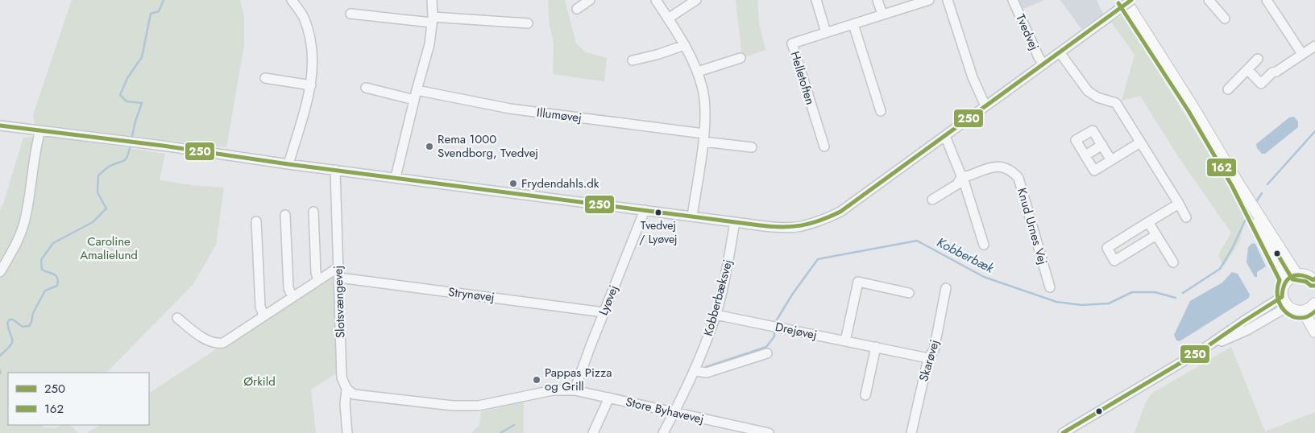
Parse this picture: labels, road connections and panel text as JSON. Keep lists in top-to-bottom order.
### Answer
{
  "streets": {
    "street": [
      "Tvedvej",
      "Helletoften",
      "Illumøvej",
      "Knud Urnes Vej",
      "Strynøvej",
      "Kobberbæksvej",
      "Lyøvej",
      "Slotsvængevej",
      "Drejøvej",
      "Skarøvej",
      "Store Byhavevej"
    ]
  },
  "crossings": [
    ["Tvedvej", "Kobberbæksvej"],
    ["Tvedvej", "Lyøvej"],
    ["Tvedvej", "Slotsvængevej"],
    ["Strynøvej", "Lyøvej"],
    ["Strynøvej", "Slotsvængevej"],
    ["Kobberbæksvej", "Drejøvej"],
    ["Kobberbæksvej", "Store Byhavevej"],
    ["Lyøvej", "Store Byhavevej"],
    ["Slotsvængevej", "Store Byhavevej"],
    ["Drejøvej", "Skarøvej"]
  ],
  "water": ["Kobberbæk"],
  "parks": ["Caroline Amalielund", "Ørkild"],
  "places": [
    "Rema 1000 Svendborg, Tvedvej",
    "Frydendahls.dk",
    "Tvedvej / Lyøvej",
    "Pappas Pizza og Grill"
  ],
  "lines": ["transit line 250", "transit line 162"],
  "legend": ["250", "162"]
}
